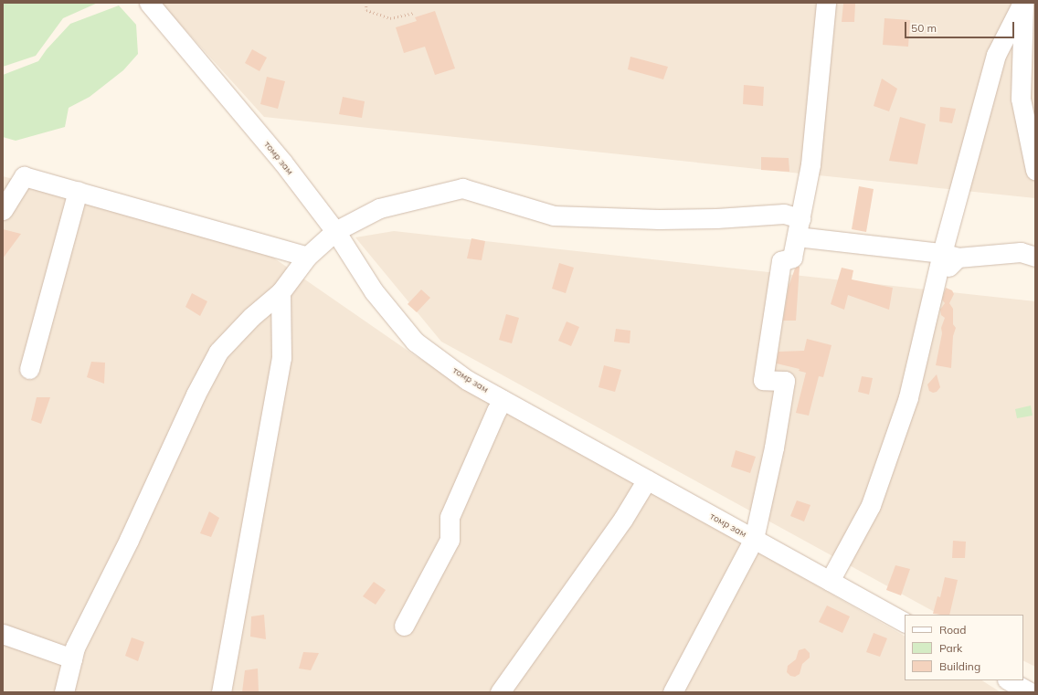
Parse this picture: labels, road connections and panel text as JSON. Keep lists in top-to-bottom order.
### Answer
{
  "streets": {
    "street": ["томр зам"]
  },
  "legend": ["Road", "Park", "Building"],
  "scale_bar": "50 m"
}
